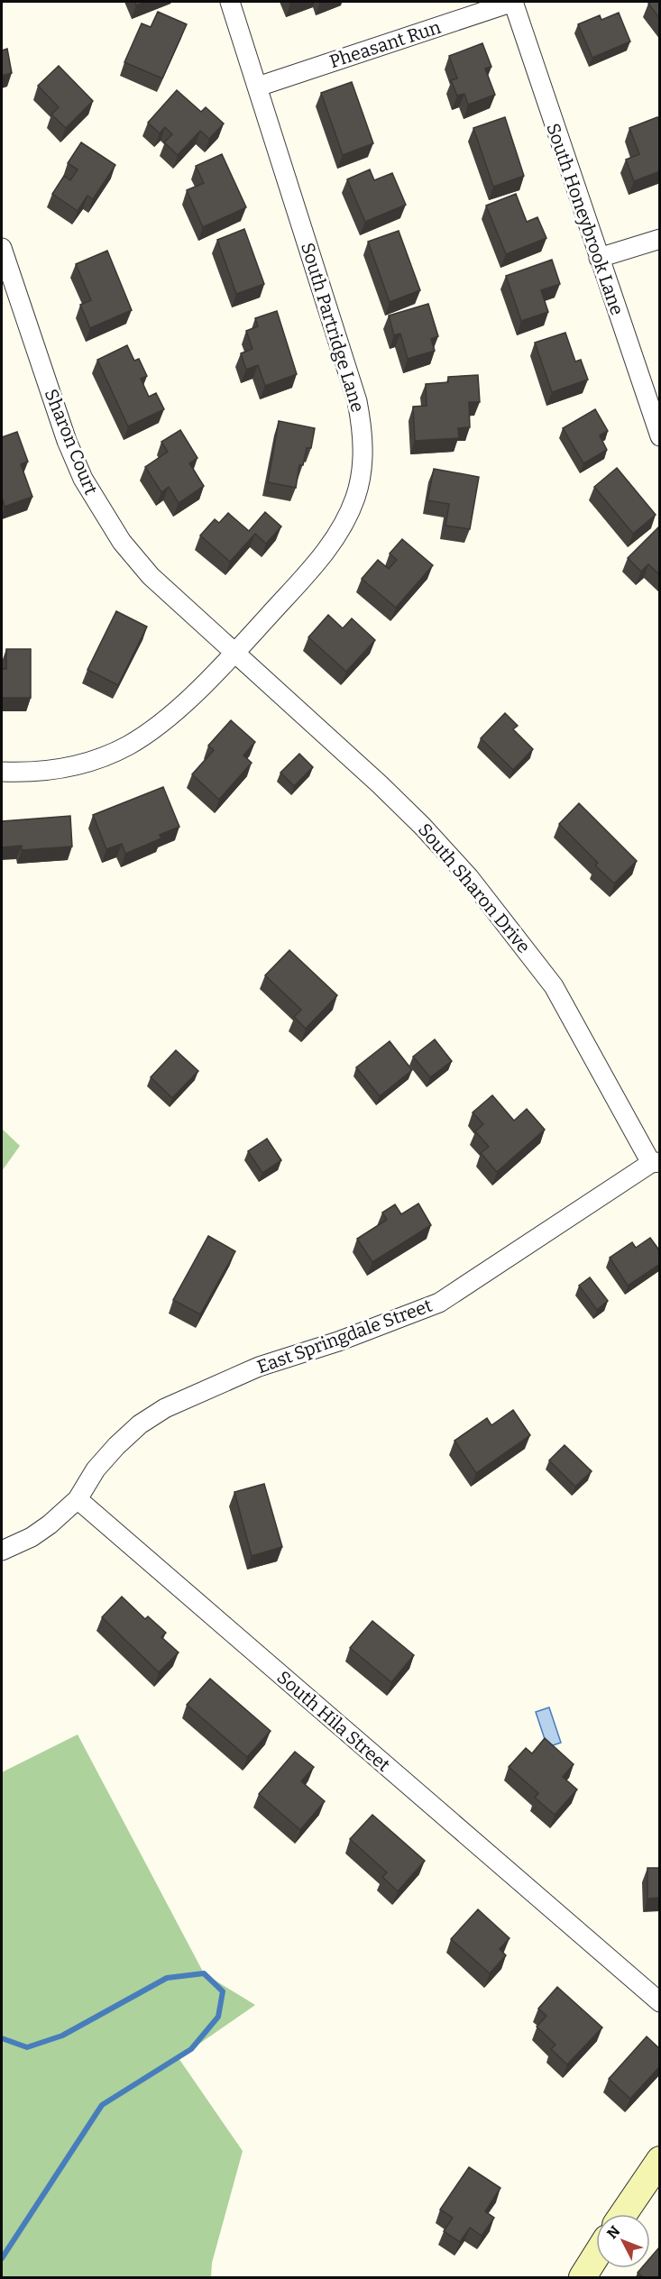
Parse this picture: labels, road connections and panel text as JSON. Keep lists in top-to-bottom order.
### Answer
{
  "streets": {
    "street": [
      "Pheasant Run",
      "South Honeybrook Lane",
      "South Partridge Lane",
      "Sharon Court",
      "South Sharon Drive",
      "East Springdale Street",
      "South Hila Street"
    ]
  },
  "crossings": [
    ["Pheasant Run", "South Honeybrook Lane"],
    ["Pheasant Run", "South Partridge Lane"],
    ["South Partridge Lane", "Sharon Court"],
    ["South Partridge Lane", "South Sharon Drive"],
    ["Sharon Court", "South Sharon Drive"],
    ["South Sharon Drive", "East Springdale Street"],
    ["East Springdale Street", "South Hila Street"]
  ],
  "north": "top left"
}
